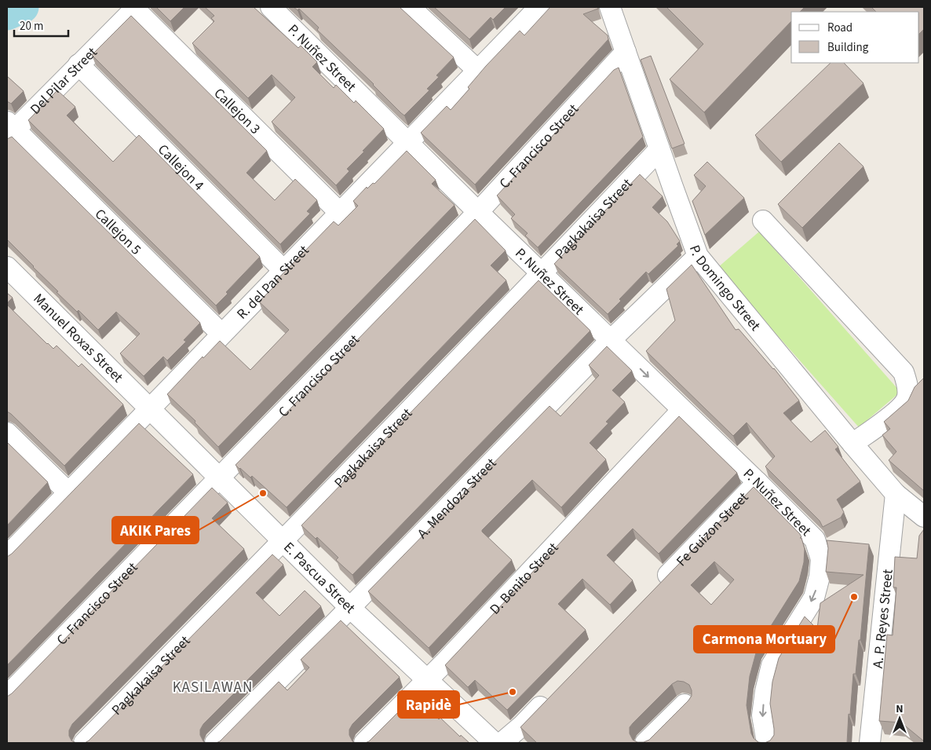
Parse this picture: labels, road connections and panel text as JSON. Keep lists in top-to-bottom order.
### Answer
{
  "streets": {
    "street": [
      "P. Nuñez Street",
      "Del Pilar Street",
      "Callejon 3",
      "C. Francisco Street",
      "Callejon 4",
      "Pagkakaisa Street",
      "Callejon 5",
      "R. del Pan Street",
      "P. Domingo Street",
      "Manuel Roxas Street",
      "A. Mendoza Street",
      "Fe Guizon Street",
      "E. Pascua Street",
      "D. Benito Street",
      "A. P. Reyes Street"
    ]
  },
  "crossings": [
    ["P. Nuñez Street", "C. Francisco Street"],
    ["P. Nuñez Street", "Pagkakaisa Street"],
    ["P. Nuñez Street", "R. del Pan Street"],
    ["P. Nuñez Street", "A. Mendoza Street"],
    ["P. Nuñez Street", "Fe Guizon Street"],
    ["P. Nuñez Street", "D. Benito Street"],
    ["Del Pilar Street", "Callejon 3"],
    ["Del Pilar Street", "Callejon 4"],
    ["Del Pilar Street", "Callejon 5"],
    ["Callejon 3", "R. del Pan Street"],
    ["C. Francisco Street", "P. Domingo Street"],
    ["C. Francisco Street", "E. Pascua Street"],
    ["Callejon 4", "R. del Pan Street"],
    ["Pagkakaisa Street", "P. Domingo Street"],
    ["Pagkakaisa Street", "E. Pascua Street"],
    ["Callejon 5", "R. del Pan Street"],
    ["R. del Pan Street", "Manuel Roxas Street"],
    ["R. del Pan Street", "E. Pascua Street"],
    ["P. Domingo Street", "A. Mendoza Street"],
    ["P. Domingo Street", "A. P. Reyes Street"],
    ["Manuel Roxas Street", "E. Pascua Street"],
    ["A. Mendoza Street", "E. Pascua Street"],
    ["E. Pascua Street", "D. Benito Street"]
  ],
  "districts": ["KASILAWAN"],
  "places": ["AKIK Pares", "Carmona Mortuary", "Rapidè"],
  "legend": ["Road", "Building"],
  "scale_bar": "20 m",
  "north": "top"
}
